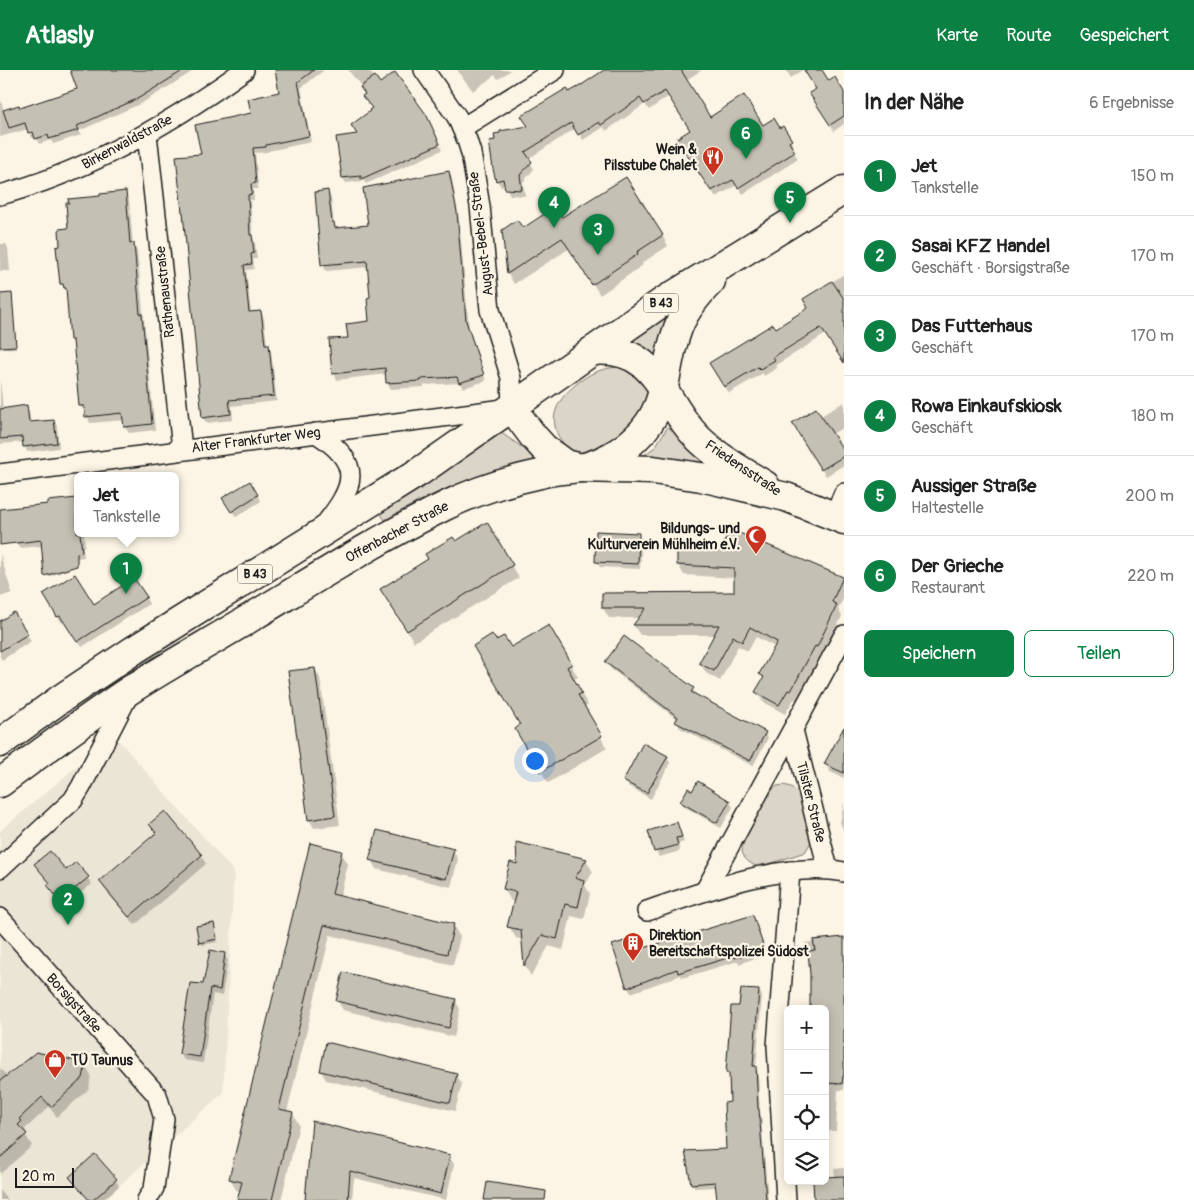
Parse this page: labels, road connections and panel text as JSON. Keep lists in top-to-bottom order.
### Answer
{
  "streets": {
    "main road": ["B 43", "Friedensstraße", "Offenbacher Straße"],
    "street": [
      "Birkenwaldstraße",
      "August-Bebel-Straße",
      "Rathenaustraße",
      "Alter Frankfurter Weg",
      "Tilsiter Straße",
      "Borsigstraße"
    ]
  },
  "crossings": [
    ["Birkenwaldstraße", "Rathenaustraße"],
    ["August-Bebel-Straße", "Alter Frankfurter Weg"],
    ["August-Bebel-Straße", "Friedensstraße"],
    ["August-Bebel-Straße", "Offenbacher Straße"],
    ["Rathenaustraße", "Alter Frankfurter Weg"],
    ["Alter Frankfurter Weg", "Friedensstraße"],
    ["Alter Frankfurter Weg", "Offenbacher Straße"],
    ["Friedensstraße", "Offenbacher Straße"]
  ],
  "places": {
    "restaurant": ["Wein & Pilsstube Chalet"],
    "mosque": ["Bildungs- und Kulturverein Mühlheim e.V."],
    "building": ["Direktion Bereitschaftspolizei Südost"],
    "shop": ["TÜ Taunus"]
  },
  "scale_bar": "20 m",
  "page": {
    "header": "Atlasly",
    "nav": ["Karte", "Route", "Gespeichert"],
    "heading": ["In der Nähe", "6 Ergebnisse"],
    "pins": [
      "6",
      "5",
      "4",
      "3",
      "1",
      "2"
    ],
    "list": [
      {
        "mark": "1",
        "name": "Jet",
        "note": "Tankstelle",
        "value": "150 m"
      },
      {
        "mark": "2",
        "name": "Sasai KFZ Handel",
        "note": "Geschäft · Borsigstraße",
        "value": "170 m"
      },
      {
        "mark": "3",
        "name": "Das Futterhaus",
        "note": "Geschäft",
        "value": "170 m"
      },
      {
        "mark": "4",
        "name": "Rowa Einkaufskiosk",
        "note": "Geschäft",
        "value": "180 m"
      },
      {
        "mark": "5",
        "name": "Aussiger Straße",
        "note": "Haltestelle",
        "value": "200 m"
      },
      {
        "mark": "6",
        "name": "Der Grieche",
        "note": "Restaurant",
        "value": "220 m"
      }
    ],
    "popup": ["Jet", "Tankstelle"],
    "buttons": ["Speichern", "Teilen"],
    "map_buttons": ["+", "−"],
    "scale": "20 m"
  }
}
